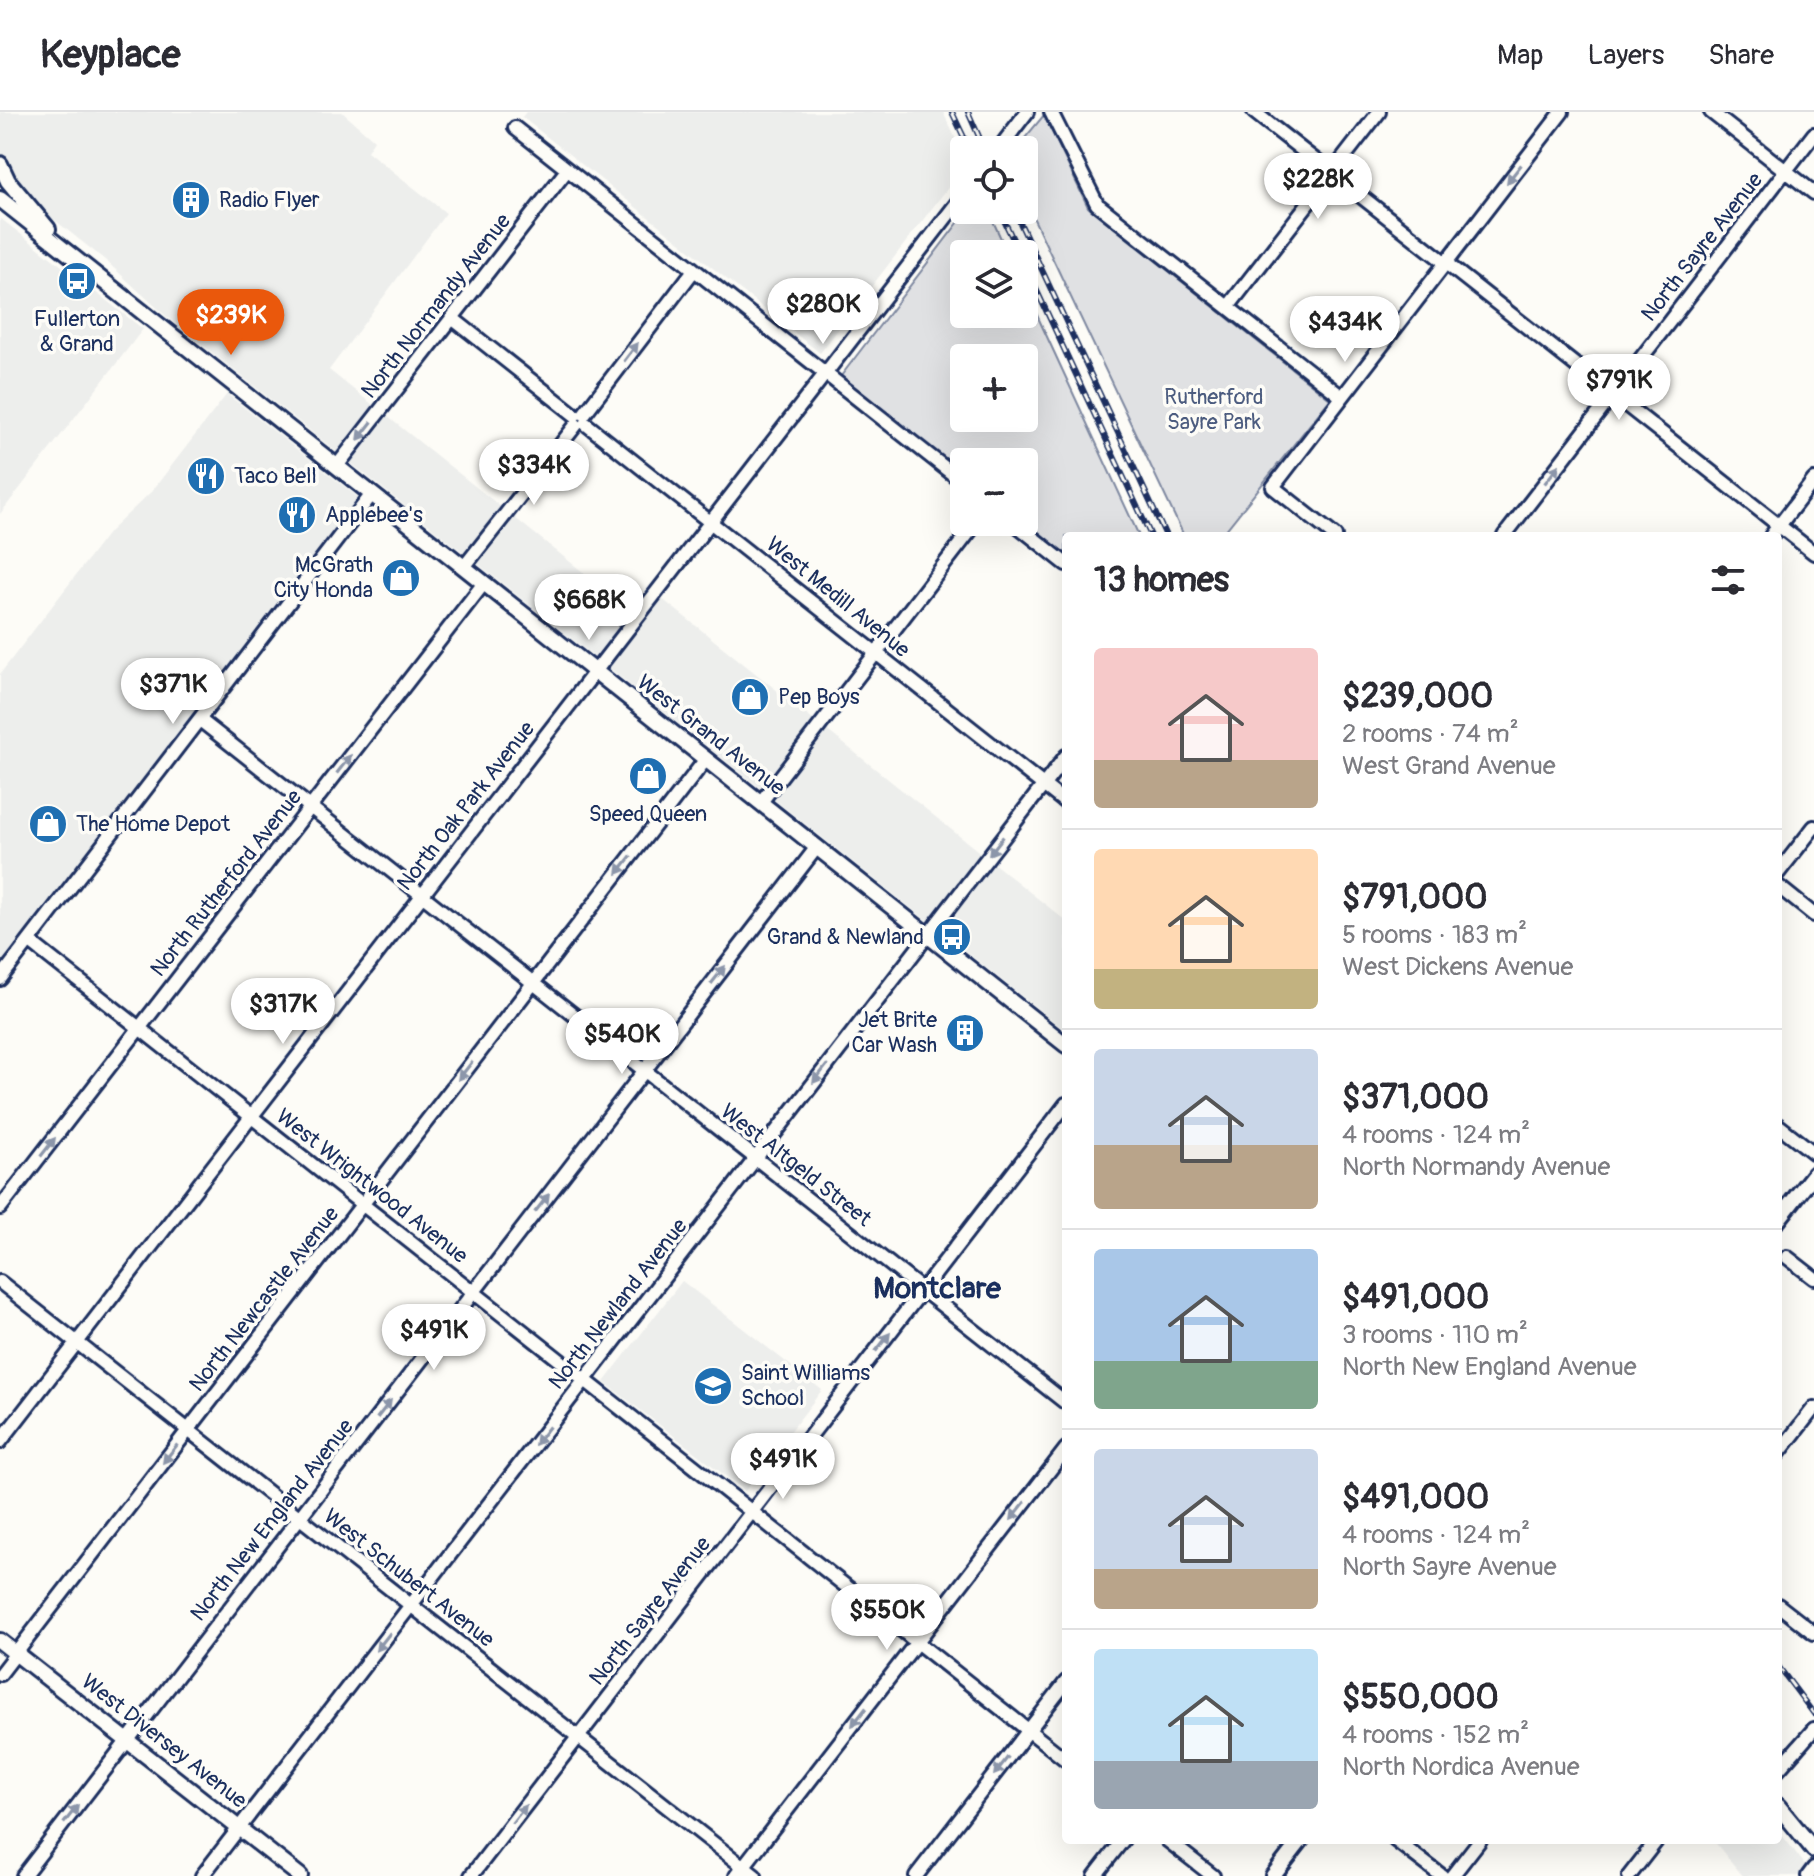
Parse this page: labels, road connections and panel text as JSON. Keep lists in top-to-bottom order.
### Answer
{
  "streets": {
    "main road": ["West Grand Avenue", "West Diversey Avenue"],
    "street": [
      "North Sayre Avenue",
      "North Normandy Avenue",
      "West Medill Avenue",
      "North Oak Park Avenue",
      "North Rutherford Avenue",
      "West Altgeld Street",
      "West Wrightwood Avenue",
      "North Newcastle Avenue",
      "North Newland Avenue",
      "North New England Avenue",
      "West Schubert Avenue"
    ]
  },
  "crossings": [
    ["North Sayre Avenue", "West Altgeld Street"],
    ["North Sayre Avenue", "West Wrightwood Avenue"],
    ["North Sayre Avenue", "West Schubert Avenue"],
    ["North Normandy Avenue", "West Medill Avenue"],
    ["North Normandy Avenue", "West Grand Avenue"],
    ["West Medill Avenue", "North Oak Park Avenue"],
    ["West Medill Avenue", "North Newland Avenue"],
    ["West Grand Avenue", "North Oak Park Avenue"],
    ["West Grand Avenue", "North Rutherford Avenue"],
    ["West Grand Avenue", "North Newcastle Avenue"],
    ["West Grand Avenue", "North Newland Avenue"],
    ["West Grand Avenue", "North New England Avenue"],
    ["North Oak Park Avenue", "West Altgeld Street"],
    ["North Oak Park Avenue", "West Wrightwood Avenue"],
    ["North Oak Park Avenue", "West Schubert Avenue"],
    ["North Rutherford Avenue", "West Altgeld Street"],
    ["North Rutherford Avenue", "West Wrightwood Avenue"],
    ["West Altgeld Street", "North Newcastle Avenue"],
    ["West Altgeld Street", "North Newland Avenue"],
    ["West Altgeld Street", "North New England Avenue"],
    ["West Wrightwood Avenue", "North Newcastle Avenue"],
    ["West Wrightwood Avenue", "North Newland Avenue"],
    ["West Wrightwood Avenue", "North New England Avenue"],
    ["North Newcastle Avenue", "West Schubert Avenue"],
    ["North Newcastle Avenue", "West Diversey Avenue"],
    ["North Newland Avenue", "West Schubert Avenue"],
    ["North Newland Avenue", "West Diversey Avenue"],
    ["North New England Avenue", "West Schubert Avenue"],
    ["North New England Avenue", "West Diversey Avenue"]
  ],
  "one_way": [
    "North Sayre Avenue",
    "North Normandy Avenue",
    "North Rutherford Avenue",
    "North Newcastle Avenue",
    "North Newland Avenue",
    "North New England Avenue"
  ],
  "districts": ["Montclare"],
  "parks": ["Rutherford Sayre Park"],
  "places": {
    "building": ["Radio Flyer", "Jet Brite Car Wash"],
    "bus stop": ["Fullerton & Grand", "Grand & Newland"],
    "restaurant": ["Taco Bell", "Applebee's"],
    "shop": [
      "McGrath City Honda",
      "Pep Boys",
      "Speed Queen",
      "The Home Depot"
    ],
    "school or university": ["Saint Williams School"]
  },
  "page": {
    "header": "Keyplace",
    "nav": ["Map", "Layers", "Share"],
    "map_buttons": ["+", "−"],
    "price": [
      "$228K",
      "$280K",
      "$239K",
      "$434K",
      "$791K",
      "$334K",
      "$668K",
      "$371K",
      "$317K",
      "$540K",
      "$491K",
      "$491K",
      "$550K"
    ],
    "heading": "13 homes",
    "list": [
      {
        "name": "$239,000",
        "note": "2 rooms · 74 m² · West Grand Avenue"
      },
      {
        "name": "$791,000",
        "note": "5 rooms · 183 m² · West Dickens Avenue"
      },
      {
        "name": "$371,000",
        "note": "4 rooms · 124 m² · North Normandy Avenue"
      },
      {
        "name": "$491,000",
        "note": "3 rooms · 110 m² · North New England Avenue"
      },
      {
        "name": "$491,000",
        "note": "4 rooms · 124 m² · North Sayre Avenue"
      },
      {
        "name": "$550,000",
        "note": "4 rooms · 152 m² · North Nordica Avenue"
      }
    ]
  }
}
